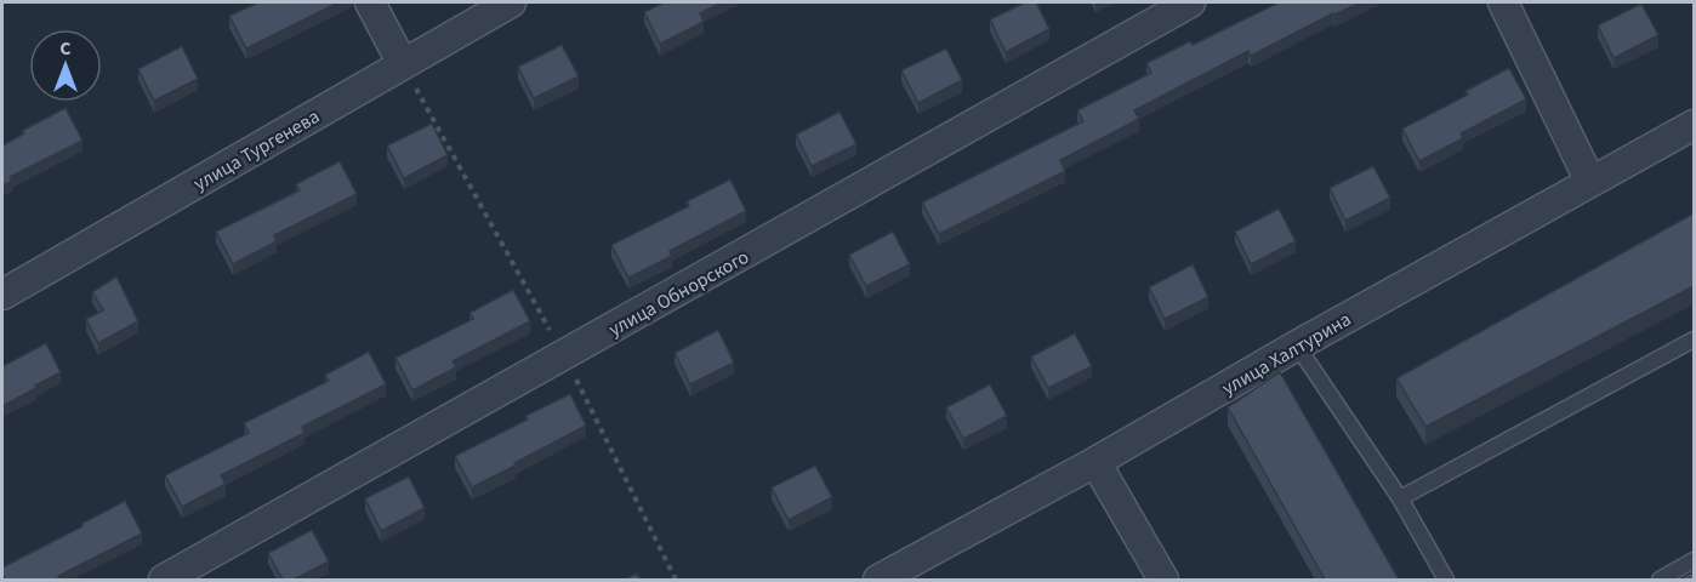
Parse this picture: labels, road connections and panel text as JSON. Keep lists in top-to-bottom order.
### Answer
{
  "streets": {
    "street": ["улица Тургенева", "улица Обнорского", "улица Халтурина"]
  },
  "north": "top"
}
